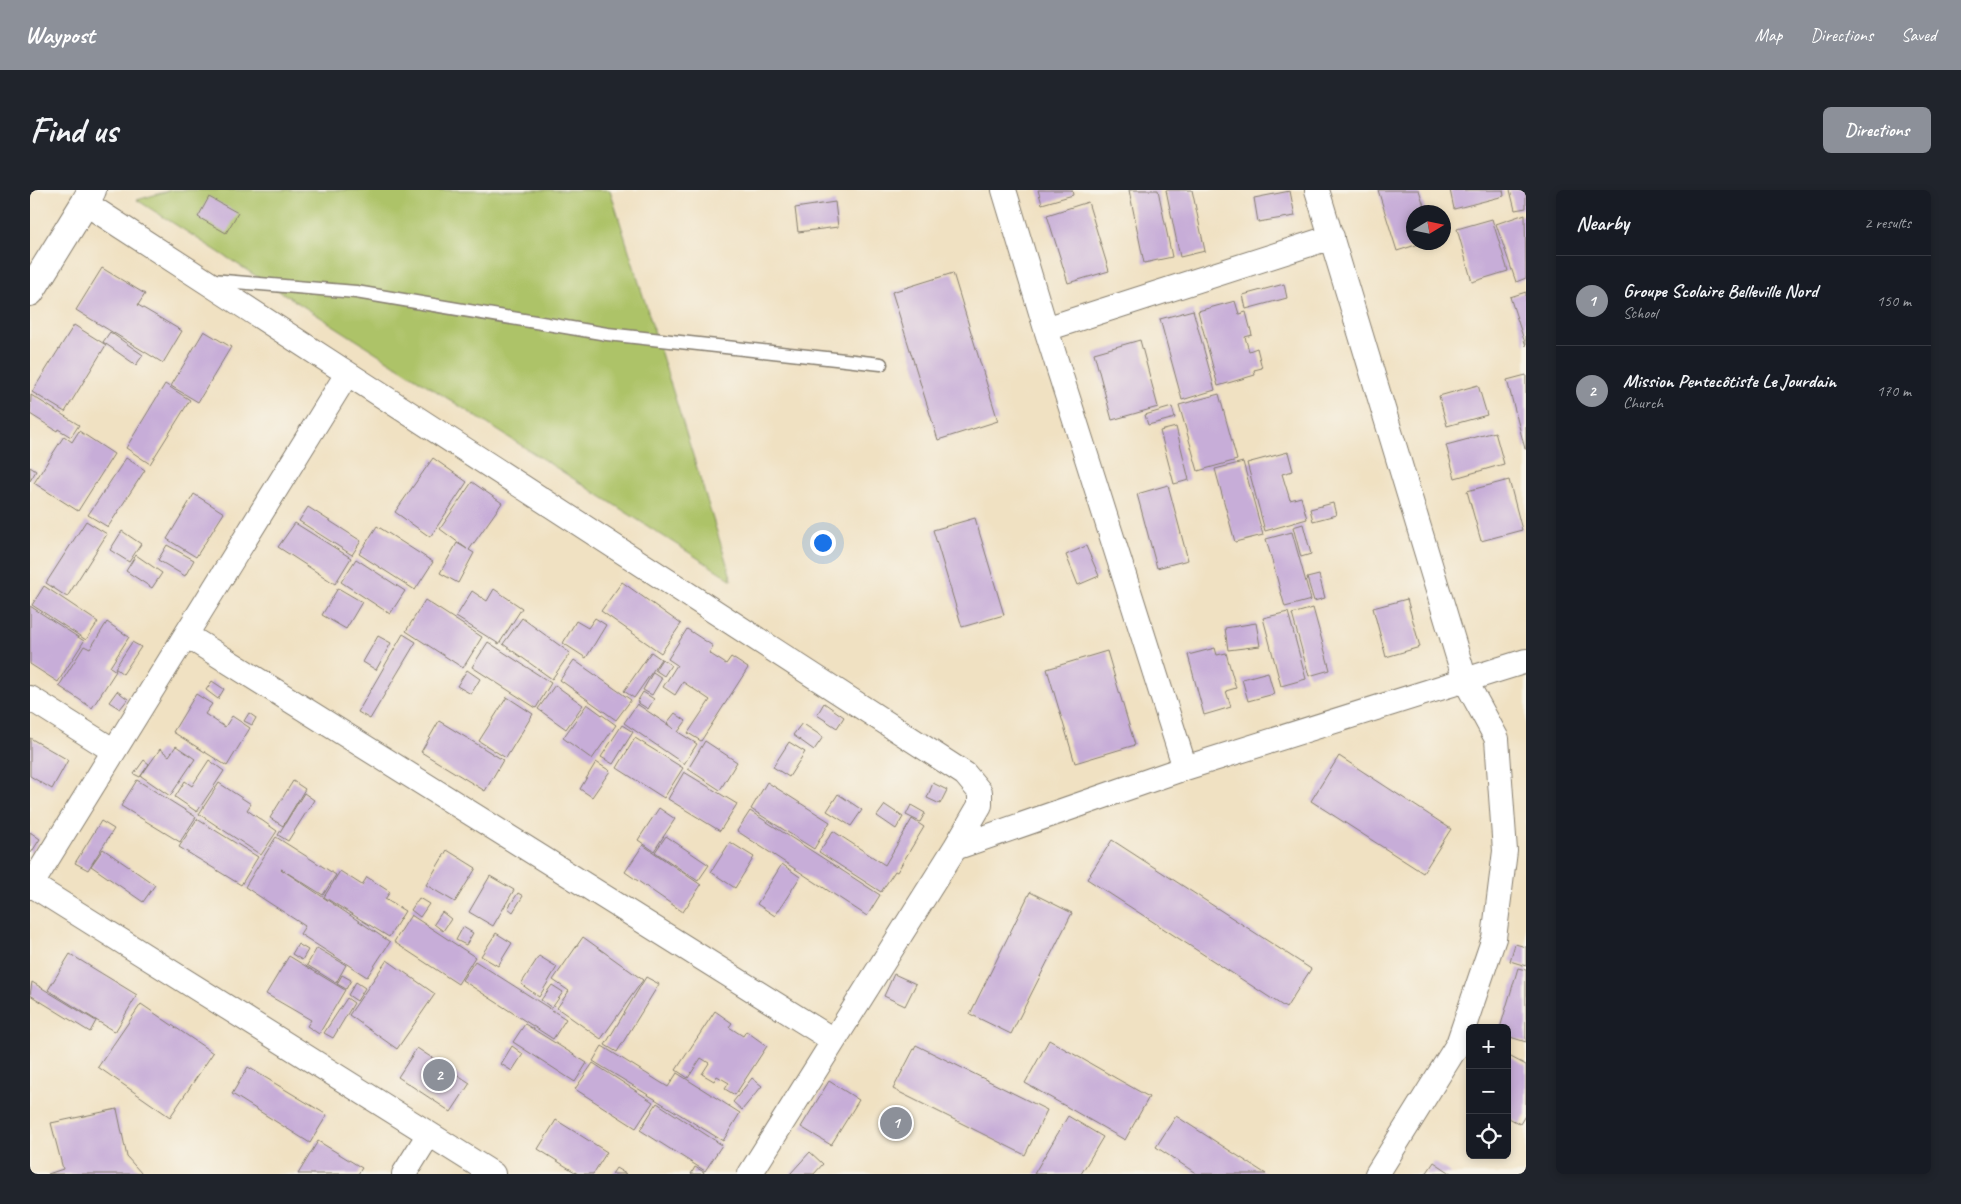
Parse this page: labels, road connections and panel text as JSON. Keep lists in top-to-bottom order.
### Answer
{
  "north": "right",
  "page": {
    "header": "Waypost",
    "nav": ["Map", "Directions", "Saved"],
    "buttons": "Directions",
    "title": "Find us",
    "heading": ["Nearby", "2 results"],
    "list": [
      {
        "mark": "1",
        "name": "Groupe Scolaire Belleville Nord",
        "note": "School",
        "value": "150 m"
      },
      {
        "mark": "2",
        "name": "Mission Pentecôtiste Le Jourdain",
        "note": "Church",
        "value": "170 m"
      }
    ],
    "map_buttons": ["+", "−"],
    "pins": ["2", "1"]
  }
}
